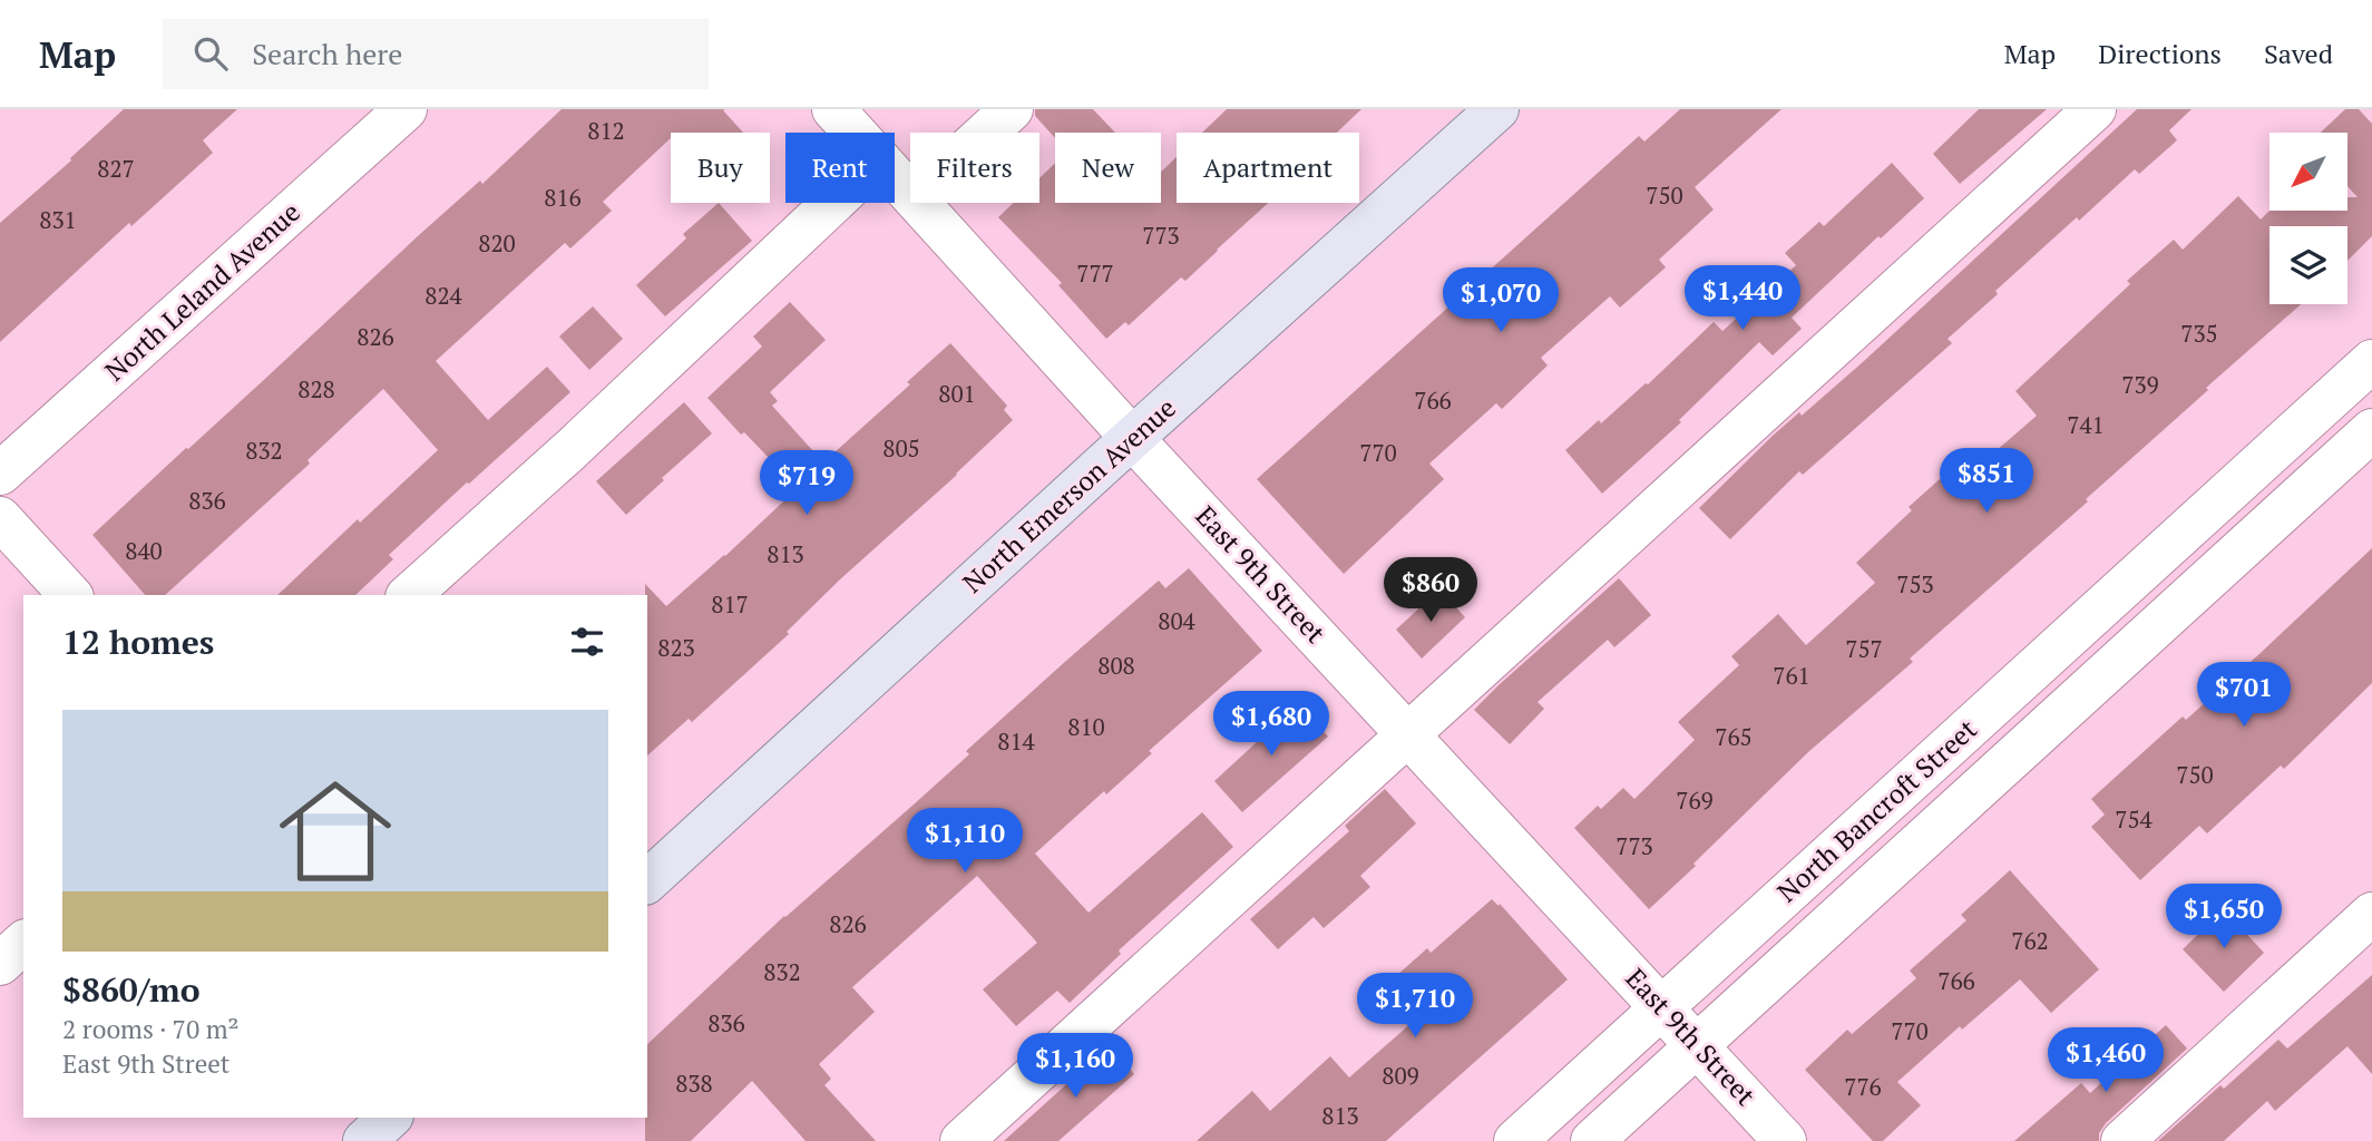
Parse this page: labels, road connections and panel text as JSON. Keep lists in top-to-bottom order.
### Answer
{
  "streets": {
    "main road": ["North Emerson Avenue"],
    "street": ["North Leland Avenue", "East 9th Street", "North Bancroft Street"]
  },
  "crossings": [
    ["North Emerson Avenue", "East 9th Street"],
    ["East 9th Street", "North Bancroft Street"]
  ],
  "house_numbers": [
    "812",
    "827",
    "750",
    "816",
    "831",
    "773",
    "820",
    "777",
    "824",
    "735",
    "826",
    "739",
    "828",
    "801",
    "766",
    "741",
    "805",
    "832",
    "770",
    "836",
    "840",
    "813",
    "753",
    "817",
    "804",
    "823",
    "757",
    "808",
    "761",
    "810",
    "765",
    "814",
    "750",
    "769",
    "754",
    "773",
    "826",
    "762",
    "832",
    "766",
    "836",
    "770",
    "809",
    "838",
    "776",
    "813"
  ],
  "north": "bottom left",
  "page": {
    "header": "Map",
    "search": "Search here",
    "nav": ["Map", "Directions", "Saved"],
    "chip": [
      "Buy",
      "Rent",
      "Filters",
      "New",
      "Apartment"
    ],
    "price": [
      "$1,440",
      "$1,070",
      "$851",
      "$719",
      "$860",
      "$701",
      "$1,680",
      "$1,110",
      "$1,650",
      "$1,710",
      "$1,460",
      "$1,160"
    ],
    "heading": "12 homes",
    "list": [
      {
        "name": "$860/mo",
        "note": "2 rooms · 70 m² · East 9th Street"
      }
    ]
  }
}
